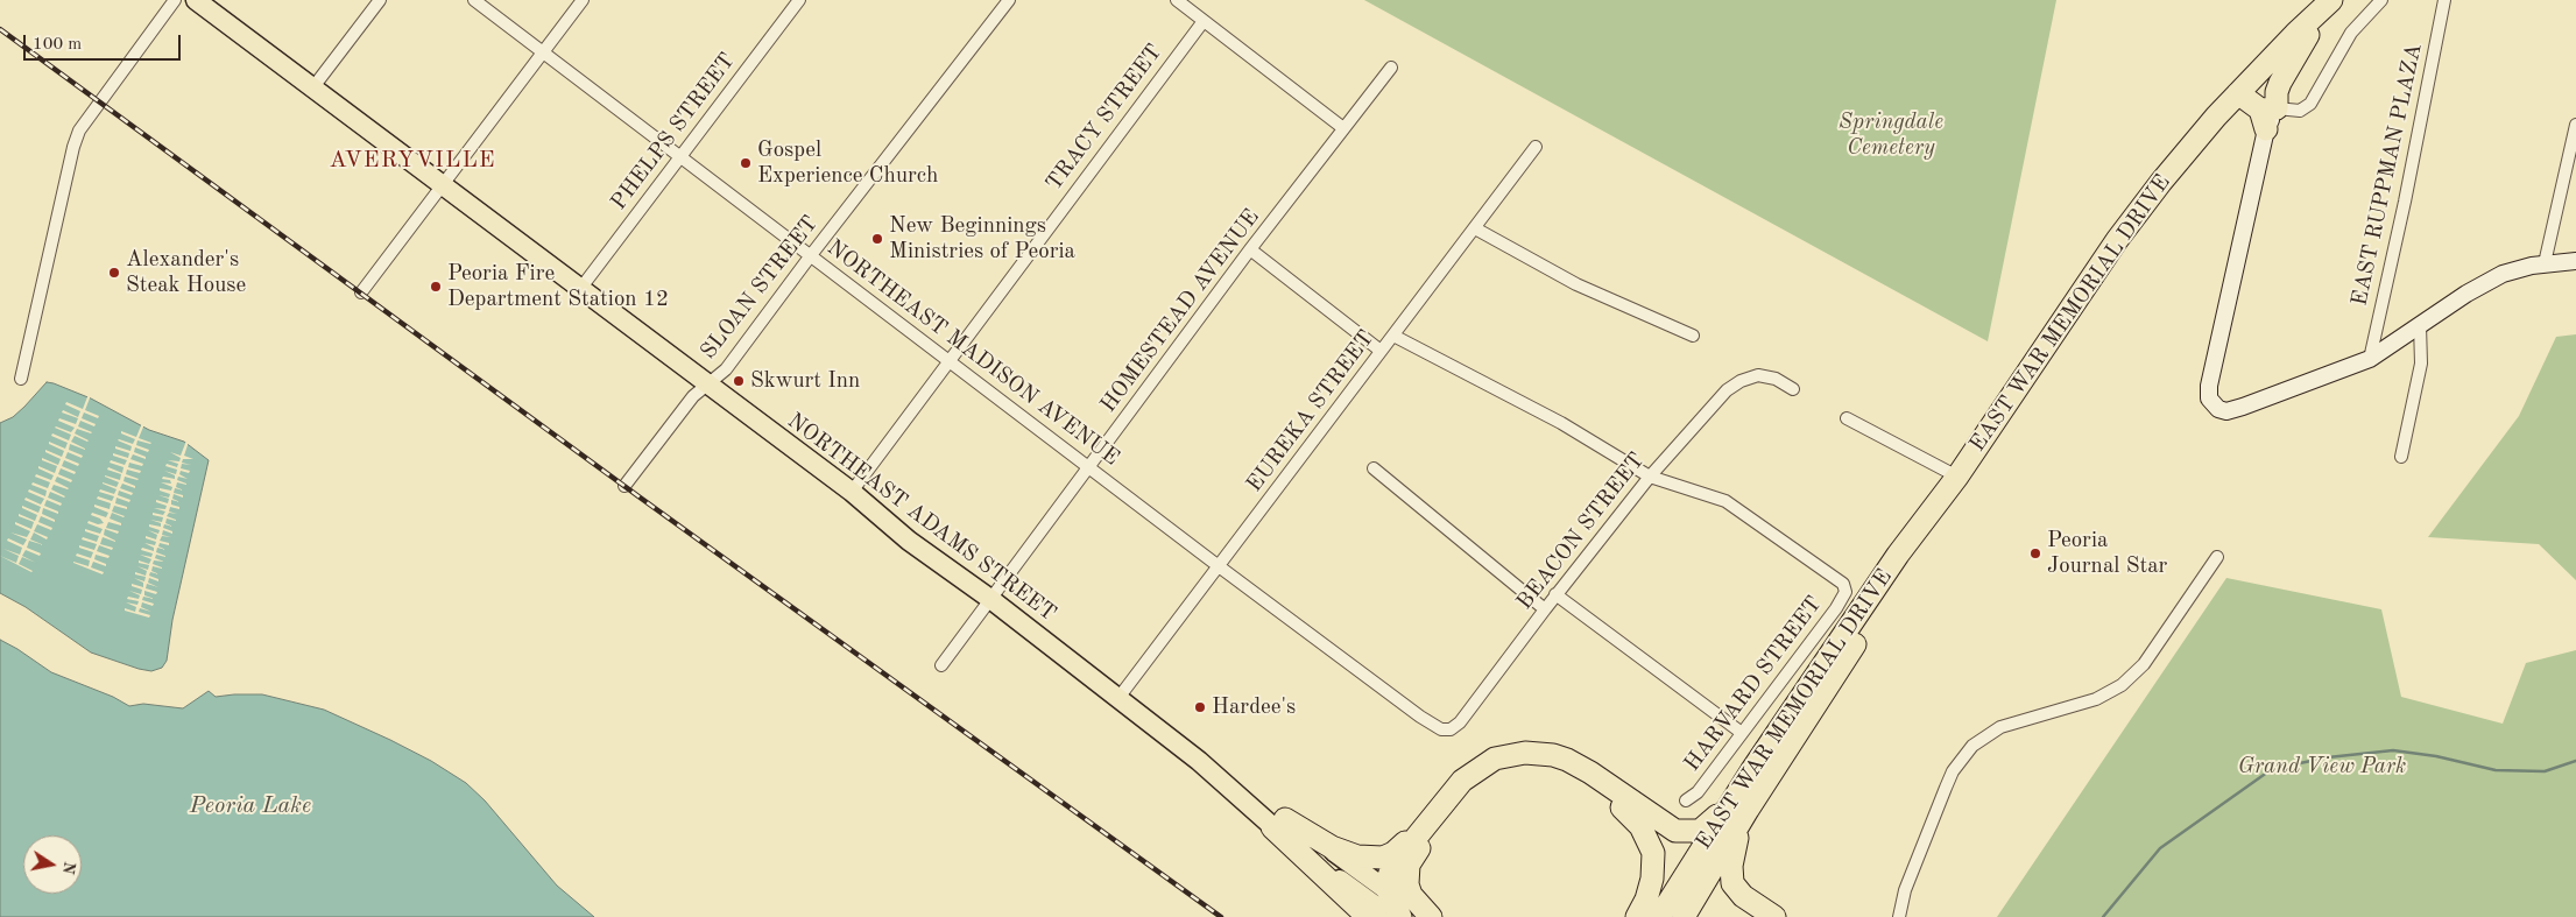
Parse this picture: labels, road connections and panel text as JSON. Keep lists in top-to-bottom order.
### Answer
{
  "streets": {
    "highway": ["EAST WAR MEMORIAL DRIVE"],
    "main road": ["NORTHEAST ADAMS STREET"],
    "street": [
      "TRACY STREET",
      "PHELPS STREET",
      "EAST RUPPMAN PLAZA",
      "SLOAN STREET",
      "HOMESTEAD AVENUE",
      "NORTHEAST MADISON AVENUE",
      "EUREKA STREET",
      "BEACON STREET",
      "HARVARD STREET"
    ]
  },
  "crossings": [
    ["TRACY STREET", "NORTHEAST MADISON AVENUE"],
    ["TRACY STREET", "NORTHEAST ADAMS STREET"],
    ["PHELPS STREET", "NORTHEAST MADISON AVENUE"],
    ["PHELPS STREET", "NORTHEAST ADAMS STREET"],
    ["SLOAN STREET", "NORTHEAST MADISON AVENUE"],
    ["SLOAN STREET", "NORTHEAST ADAMS STREET"],
    ["HOMESTEAD AVENUE", "NORTHEAST MADISON AVENUE"],
    ["HOMESTEAD AVENUE", "NORTHEAST ADAMS STREET"],
    ["NORTHEAST MADISON AVENUE", "EUREKA STREET"],
    ["NORTHEAST MADISON AVENUE", "BEACON STREET"],
    ["EUREKA STREET", "NORTHEAST ADAMS STREET"],
    ["BEACON STREET", "HARVARD STREET"]
  ],
  "districts": ["AVERYVILLE"],
  "water": ["Peoria Lake"],
  "parks": ["Springdale Cemetery", "Grand View Park"],
  "places": [
    "Gospel Experience Church",
    "New Beginnings Ministries of Peoria",
    "Alexander's Steak House",
    "Peoria Fire Department Station 12",
    "Skwurt Inn",
    "Peoria Journal Star",
    "Hardee's"
  ],
  "scale_bar": "100 m",
  "north": "right"
}
